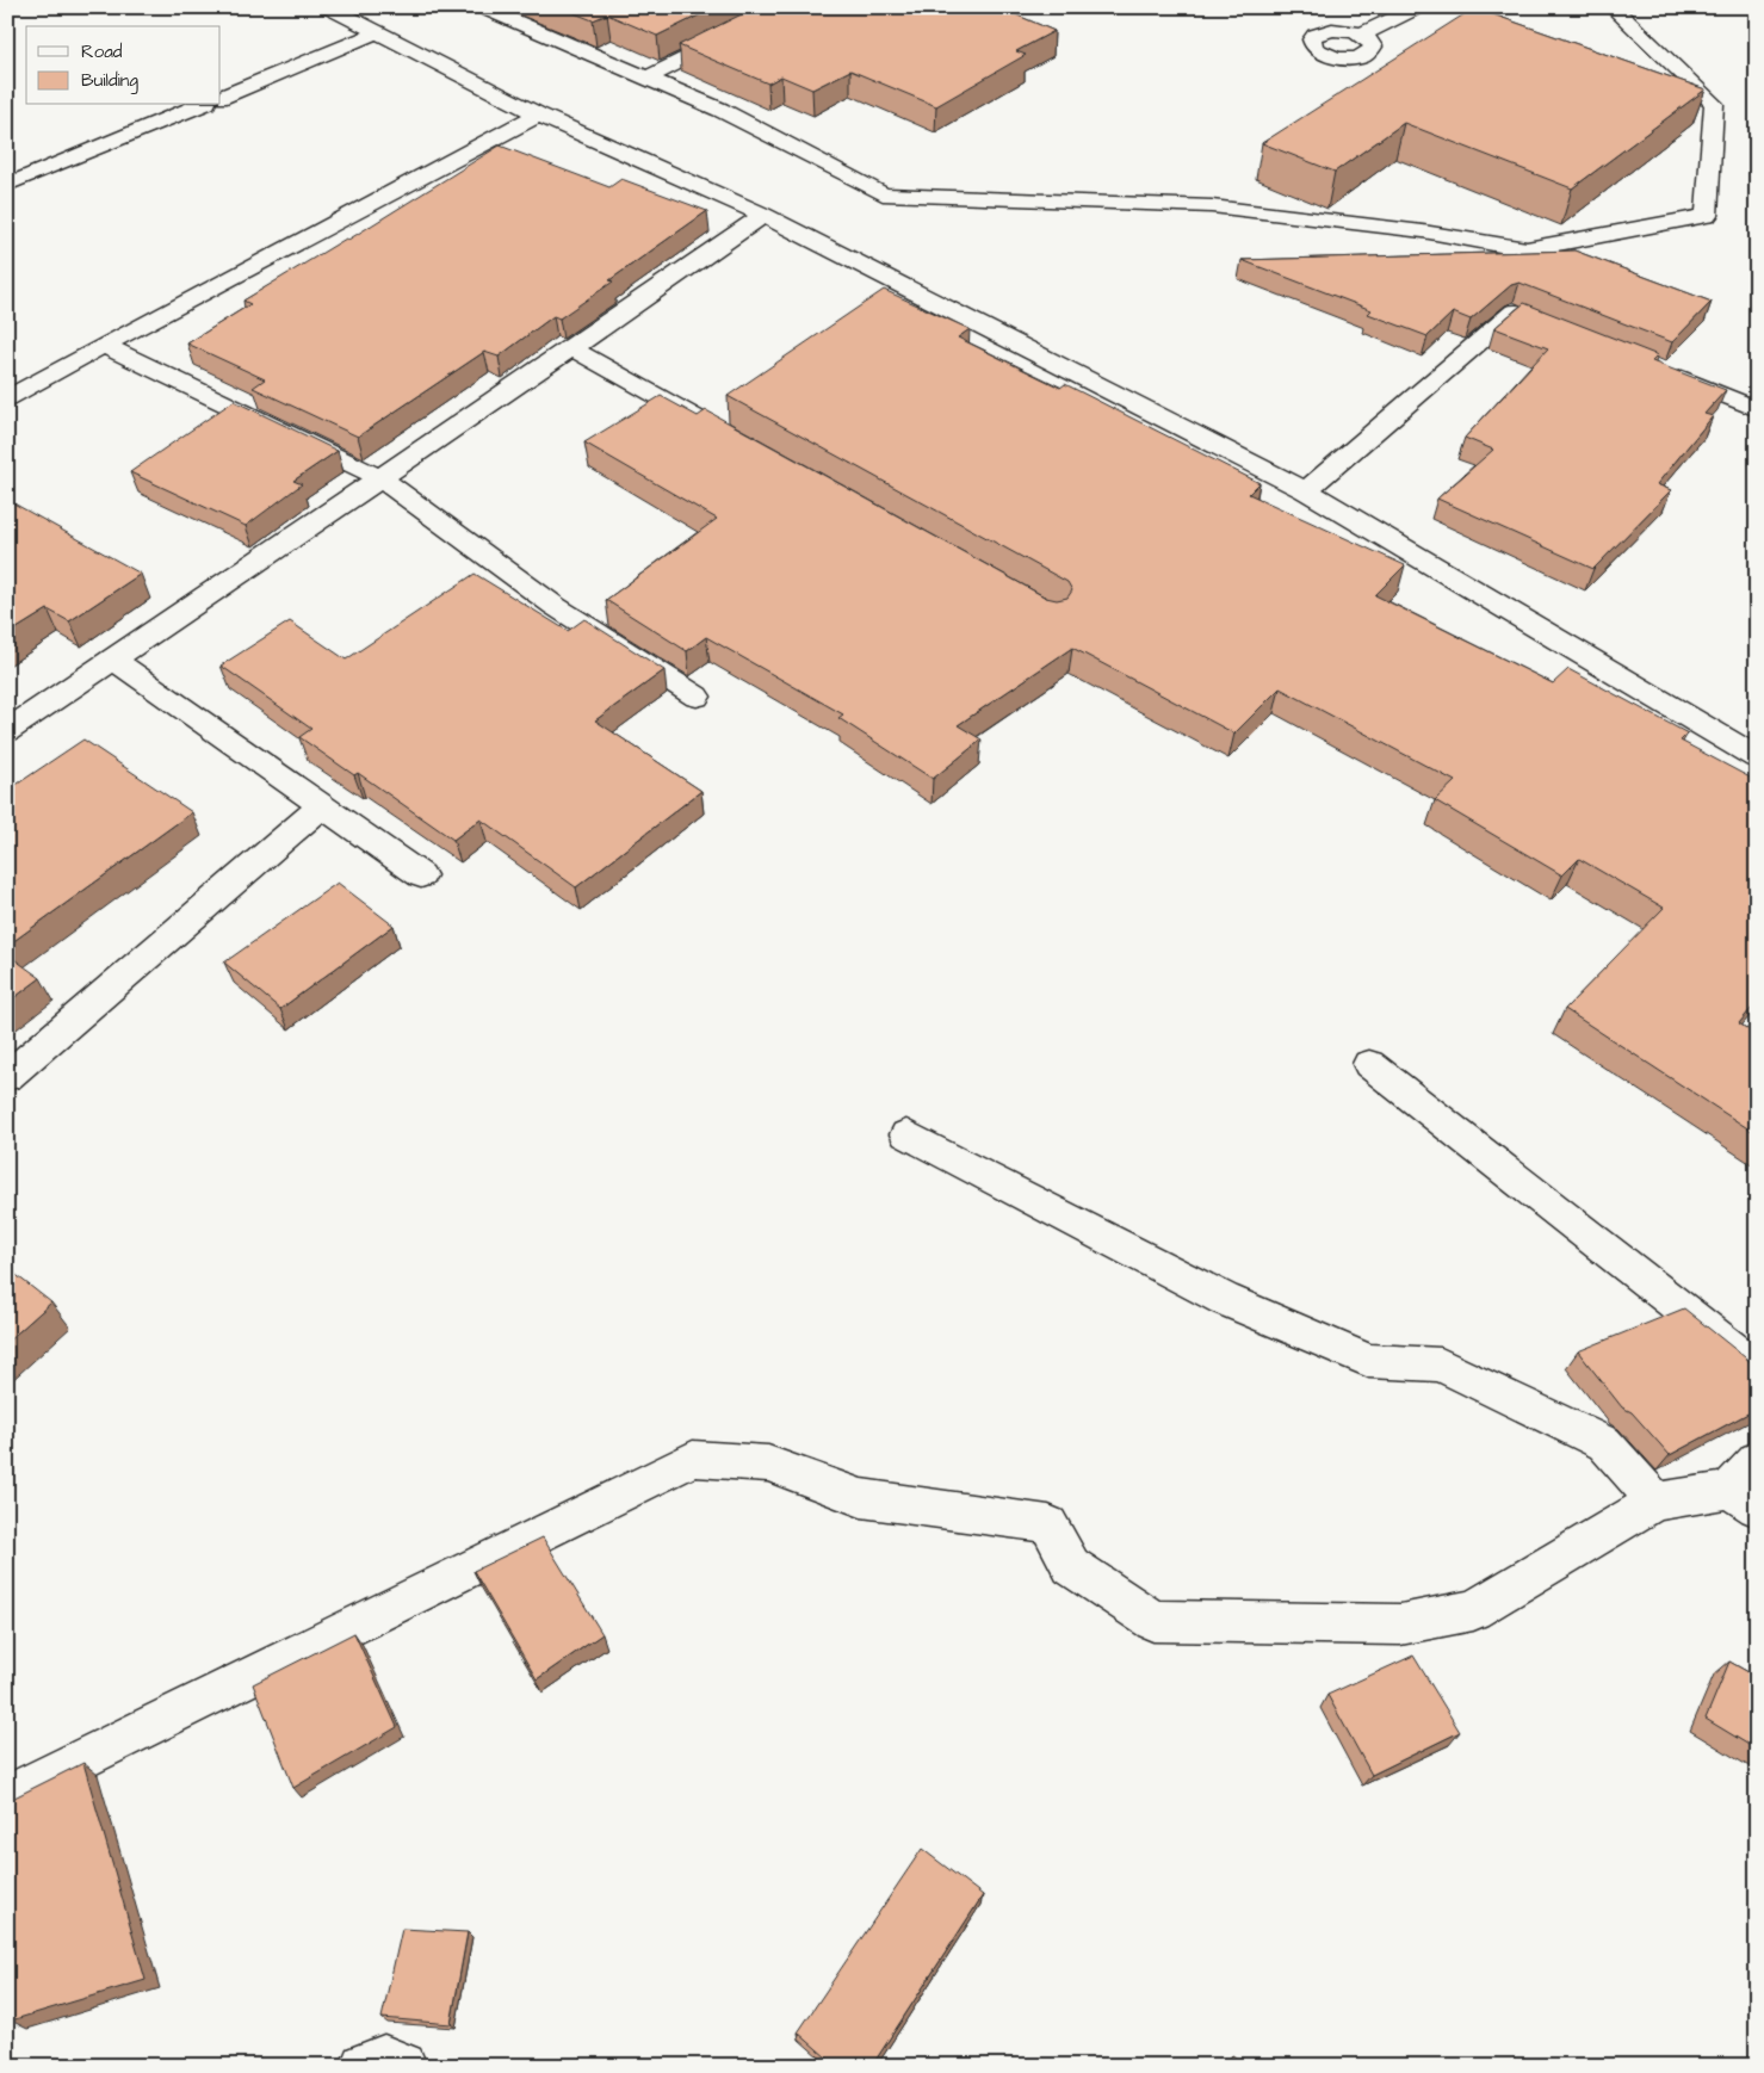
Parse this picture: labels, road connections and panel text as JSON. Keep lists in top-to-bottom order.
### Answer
{
  "legend": ["Road", "Building"]
}
